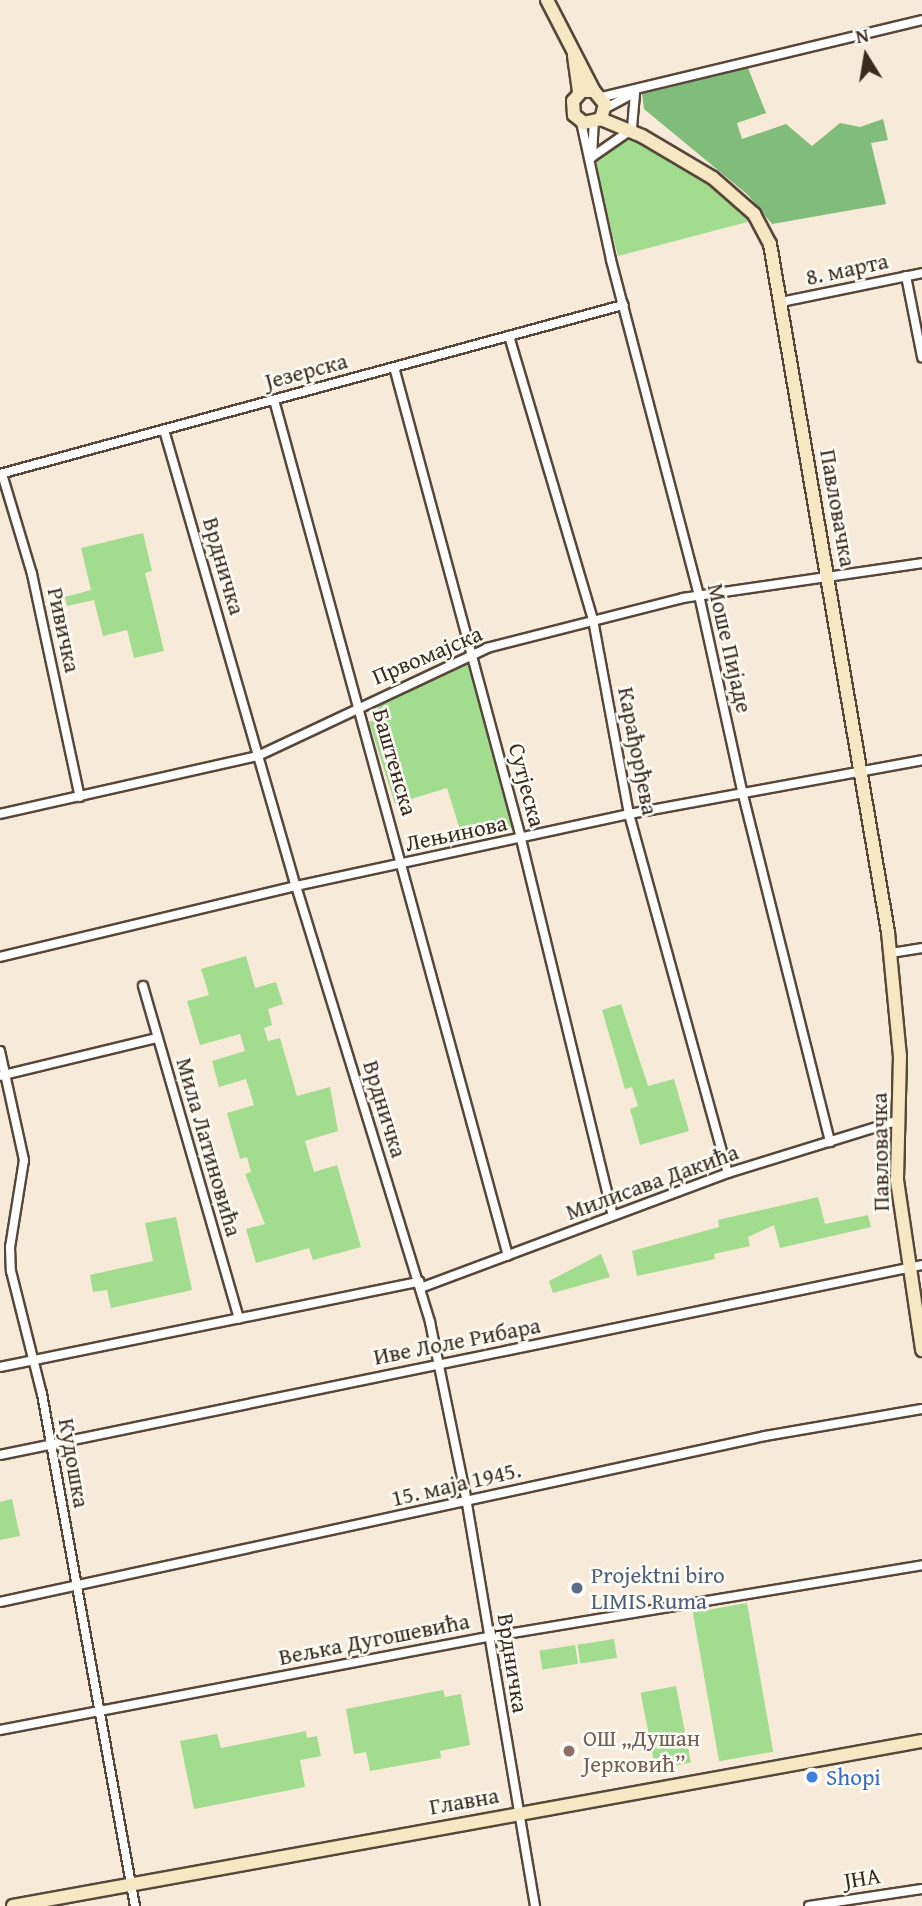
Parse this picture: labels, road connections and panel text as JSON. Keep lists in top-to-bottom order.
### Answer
{
  "streets": {
    "street": [
      "8. марта",
      "Језерска",
      "Павловачка",
      "Врдничка",
      "Ривичка",
      "Моше Пијаде",
      "Првомајска",
      "Карађорђева",
      "Баштенска",
      "Сутјеска",
      "Лењинова",
      "Мила Латиновића",
      "Милисава Дакића",
      "Иве Лоле Рибара",
      "Кудошка",
      "15. маја 1945.",
      "Вељка Дугошевића",
      "Главна",
      "ЈНА"
    ]
  },
  "crossings": [
    ["8. марта", "Павловачка"],
    ["Језерска", "Врдничка"],
    ["Језерска", "Ривичка"],
    ["Језерска", "Моше Пијаде"],
    ["Језерска", "Карађорђева"],
    ["Језерска", "Баштенска"],
    ["Језерска", "Сутјеска"],
    ["Павловачка", "Моше Пијаде"],
    ["Павловачка", "Првомајска"],
    ["Павловачка", "Лењинова"],
    ["Павловачка", "Милисава Дакића"],
    ["Павловачка", "Иве Лоле Рибара"],
    ["Врдничка", "Првомајска"],
    ["Врдничка", "Лењинова"],
    ["Врдничка", "Милисава Дакића"],
    ["Врдничка", "Иве Лоле Рибара"],
    ["Врдничка", "15. маја 1945."],
    ["Врдничка", "Вељка Дугошевића"],
    ["Врдничка", "Главна"],
    ["Ривичка", "Првомајска"],
    ["Моше Пијаде", "Првомајска"],
    ["Моше Пијаде", "Лењинова"],
    ["Моше Пијаде", "Милисава Дакића"],
    ["Првомајска", "Карађорђева"],
    ["Првомајска", "Баштенска"],
    ["Првомајска", "Сутјеска"],
    ["Карађорђева", "Лењинова"],
    ["Карађорђева", "Милисава Дакића"],
    ["Баштенска", "Лењинова"],
    ["Баштенска", "Милисава Дакића"],
    ["Сутјеска", "Лењинова"],
    ["Сутјеска", "Милисава Дакића"],
    ["Мила Латиновића", "Милисава Дакића"],
    ["Милисава Дакића", "Кудошка"],
    ["Иве Лоле Рибара", "Кудошка"],
    ["Кудошка", "15. маја 1945."],
    ["Кудошка", "Вељка Дугошевића"],
    ["Кудошка", "Главна"]
  ],
  "places": ["Projektni biro LIMIS Ruma", "ОШ „Душан Јерковић”", "Shopi"],
  "north": "top"
}
